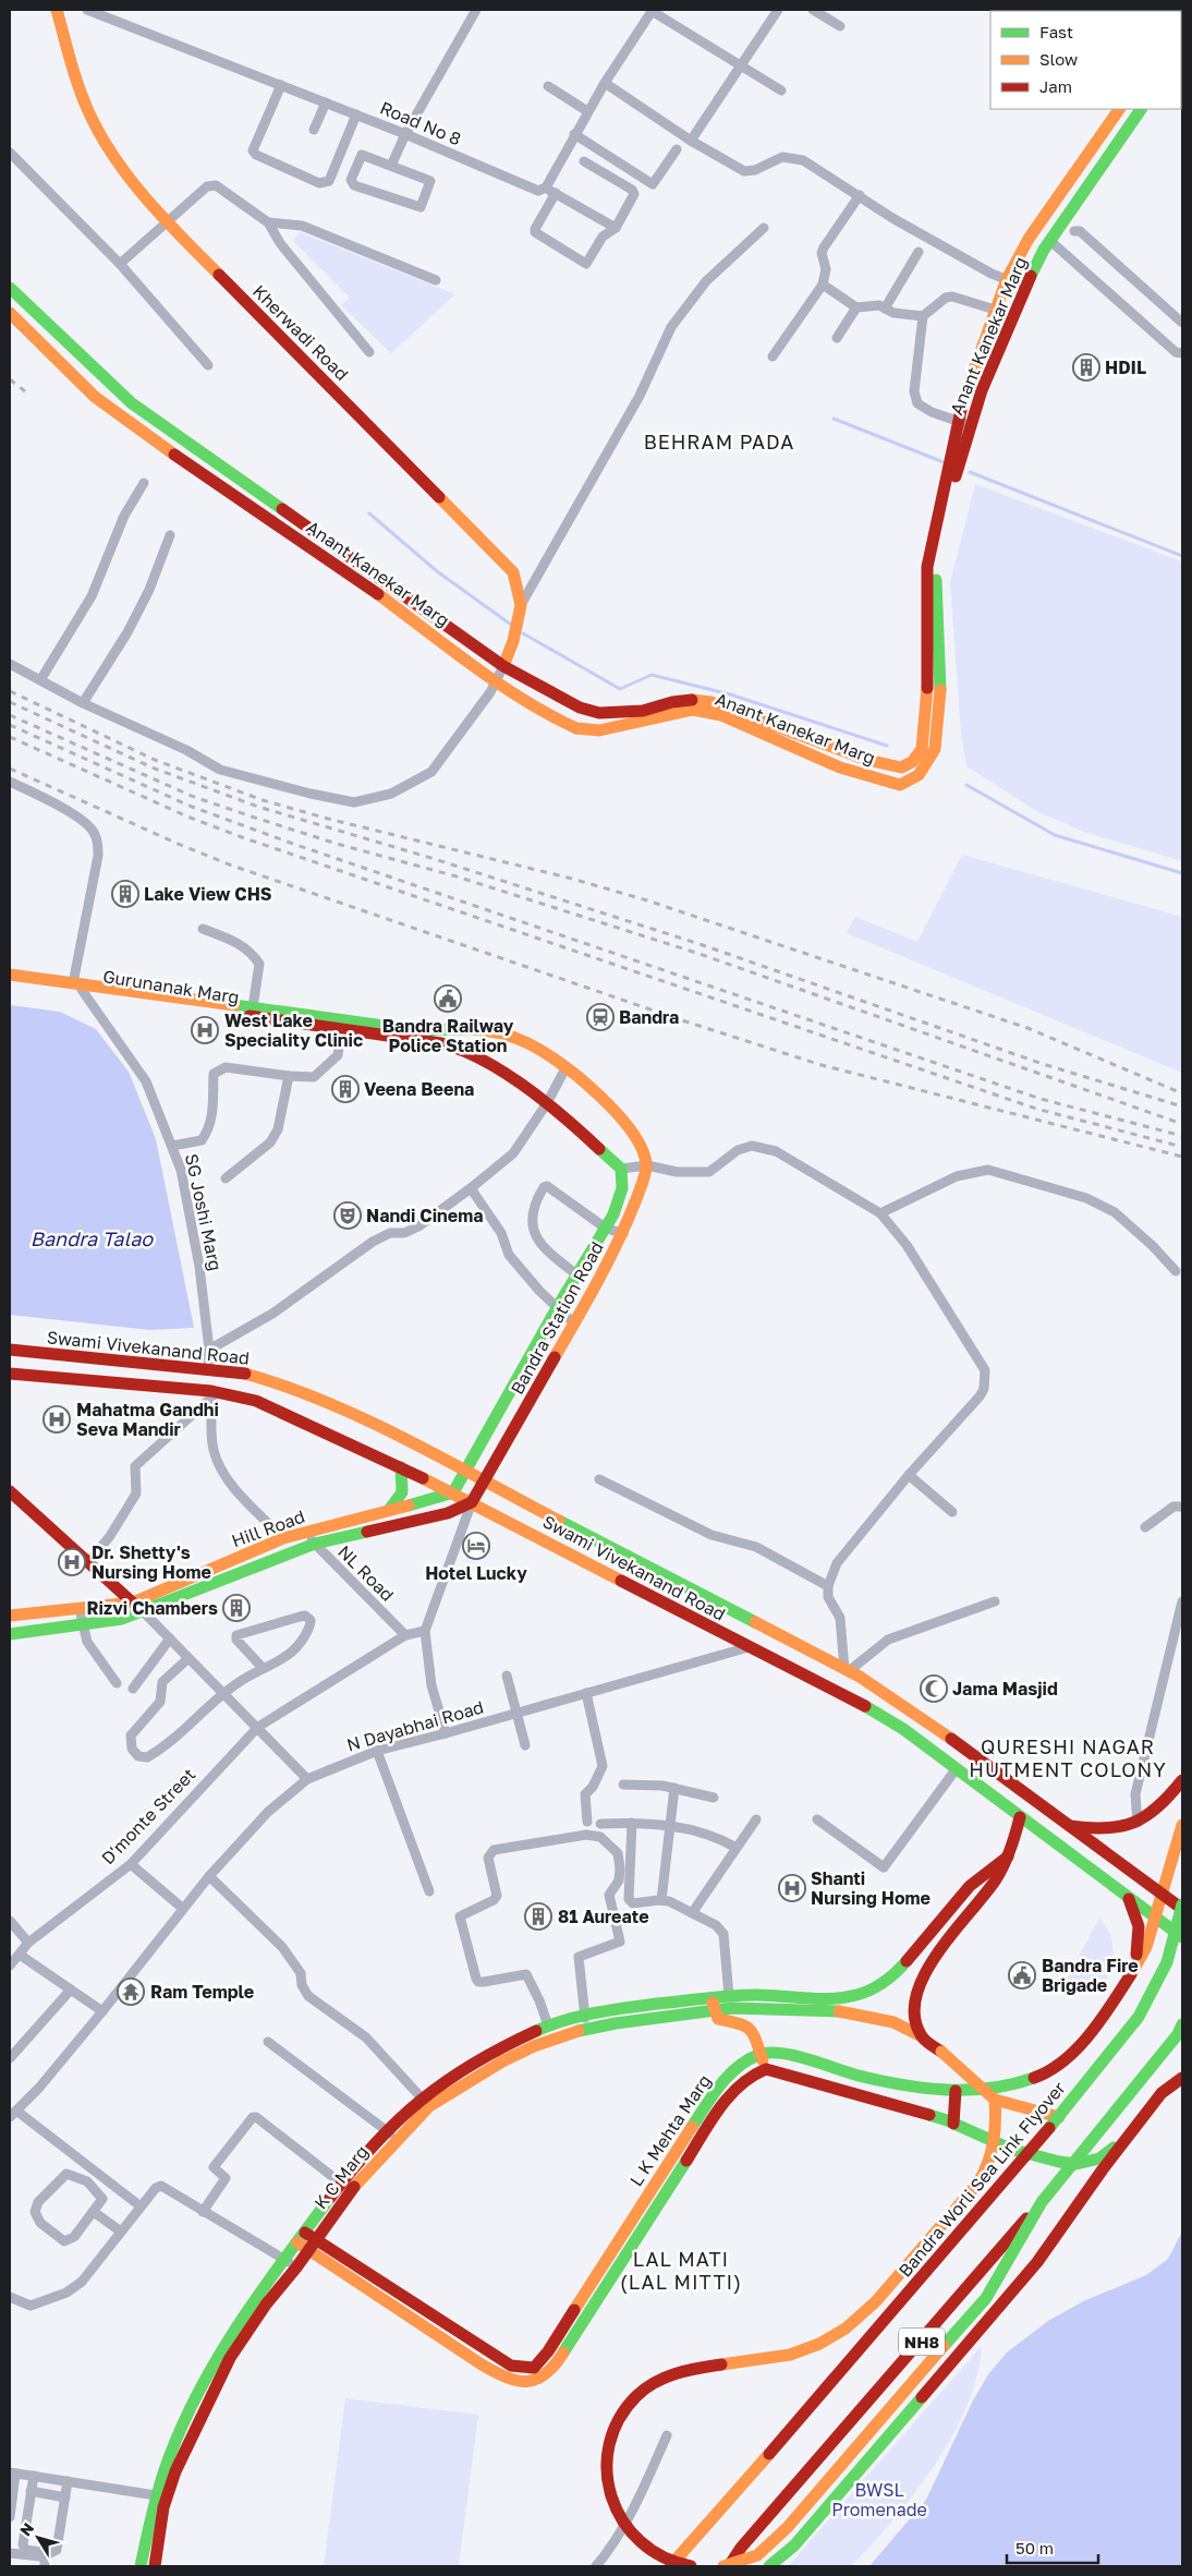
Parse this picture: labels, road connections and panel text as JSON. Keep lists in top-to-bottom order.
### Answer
{
  "streets": {
    "main road": [
      "Kherwadi Road",
      "Anant Kanekar Marg",
      "Gurunanak Marg",
      "Bandra Station Road",
      "Swami Vivekanand Road",
      "Hill Road",
      "L K Mehta Marg",
      "K C Marg",
      "Bandra Worli Sea Link Flyover",
      "NH8"
    ],
    "street": [
      "Road No 8",
      "SG Joshi Marg",
      "NL Road",
      "N Dayabhai Road",
      "D'monte Street"
    ]
  },
  "crossings": [
    ["Kherwadi Road", "Anant Kanekar Marg"],
    ["Gurunanak Marg", "SG Joshi Marg"],
    ["Gurunanak Marg", "Bandra Station Road"],
    ["SG Joshi Marg", "Swami Vivekanand Road"],
    ["Bandra Station Road", "Swami Vivekanand Road"],
    ["Bandra Station Road", "Hill Road"],
    ["Swami Vivekanand Road", "Hill Road"],
    ["Swami Vivekanand Road", "N Dayabhai Road"],
    ["Hill Road", "NL Road"],
    ["NL Road", "D'monte Street"],
    ["L K Mehta Marg", "K C Marg"]
  ],
  "districts": ["BEHRAM PADA", "QURESHI NAGAR HUTMENT COLONY", "LAL MATI (LAL MITTI)"],
  "water": ["Bandra Talao"],
  "parks": ["BWSL Promenade"],
  "places": {
    "building": [
      "HDIL",
      "Lake View CHS",
      "Veena Beena",
      "Rizvi Chambers",
      "81 Aureate"
    ],
    "public building": ["Bandra Railway Police Station", "Bandra Fire Brigade"],
    "station": ["Bandra"],
    "hospital": [
      "West Lake Speciality Clinic",
      "Mahatma Gandhi Seva Mandir",
      "Dr. Shetty's Nursing Home",
      "Shanti Nursing Home"
    ],
    "theatre": ["Nandi Cinema"],
    "hotel": ["Hotel Lucky"],
    "mosque": ["Jama Masjid"],
    "temple": ["Ram Temple"]
  },
  "legend": ["Fast", "Slow", "Jam"],
  "scale_bar": "50 m",
  "north": "top left"
}
